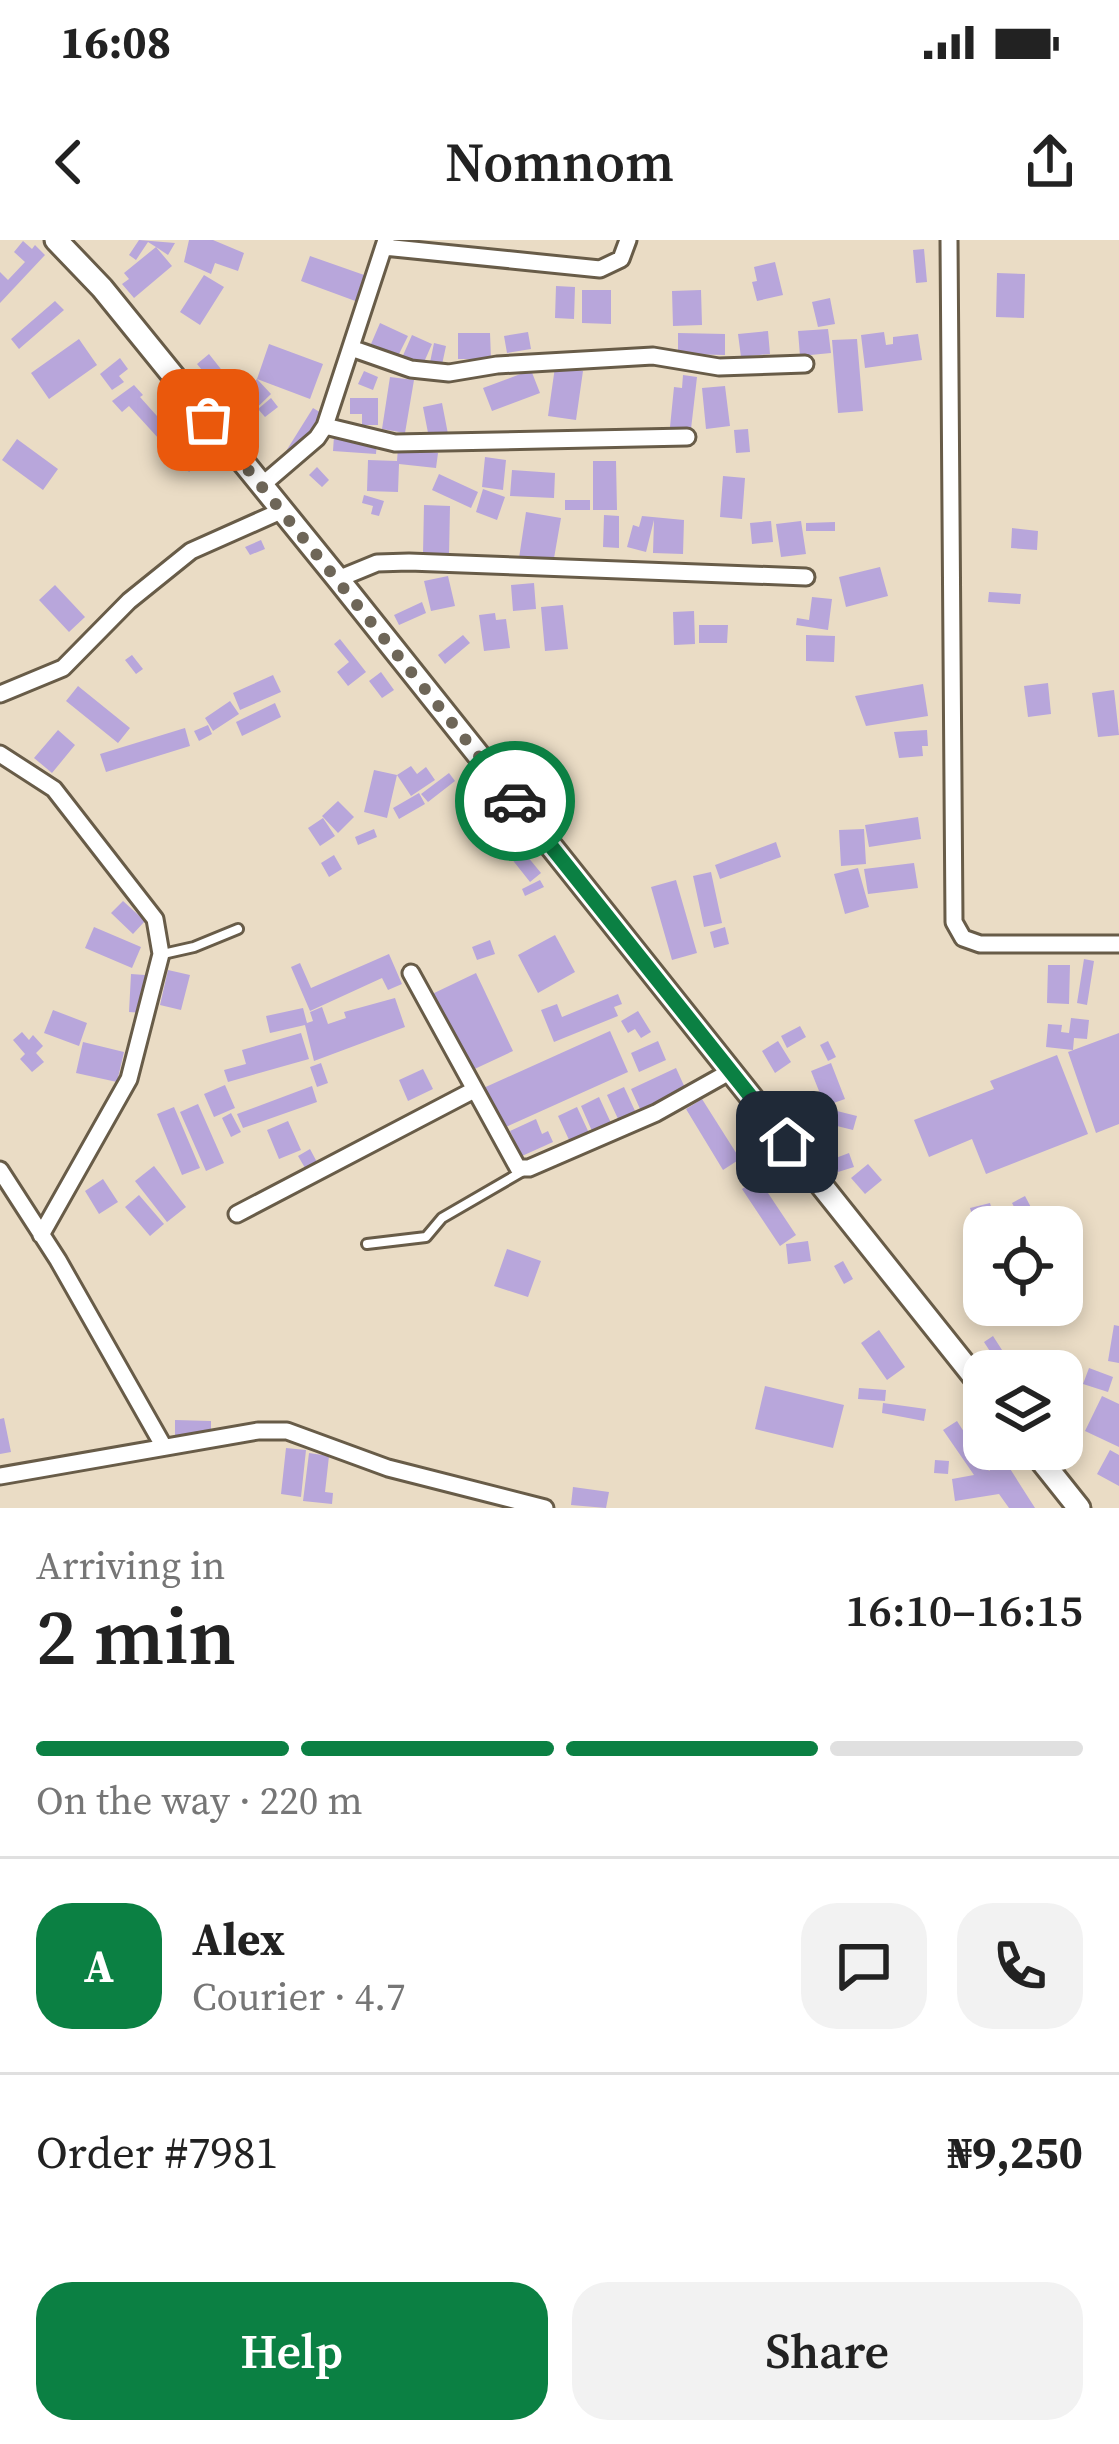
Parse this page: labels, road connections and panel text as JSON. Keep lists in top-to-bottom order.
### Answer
{
  "page": {
    "status": "16:08",
    "header": "Nomnom",
    "heading": ["2 min", "Arriving in", "16:10–16:15"],
    "panel": [
      "Alex",
      "Courier · 4.7",
      "Order #7981",
      "₦9,250"
    ],
    "bar": "On the way · 220 m",
    "round": "A",
    "buttons": ["Help", "Share"]
  }
}
